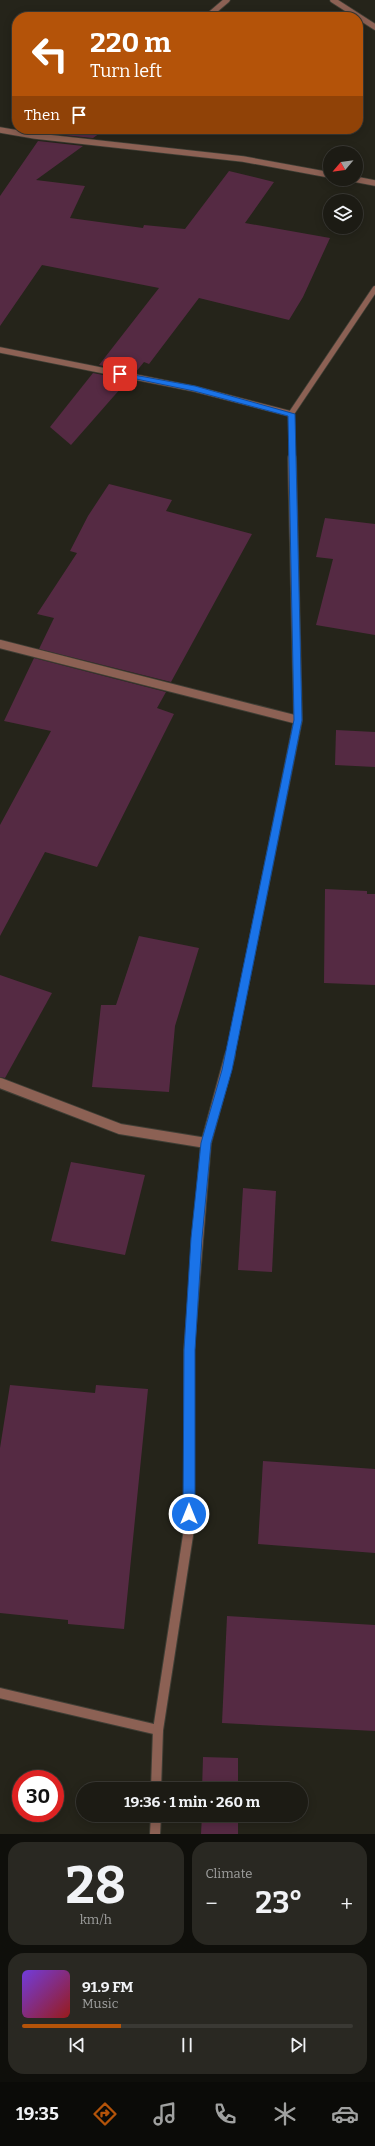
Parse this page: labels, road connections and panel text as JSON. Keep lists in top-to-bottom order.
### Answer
{
  "north": "bottom left",
  "page": {
    "turn": ["220 m", "Turn left"],
    "then": "Then",
    "limit": "30",
    "trip": "19:36 · 1 min · 260 m",
    "tile": [
      ["28", "km/h"],
      "Climate"
    ],
    "heat": ["−", "23°", "+"],
    "song": ["91.9 FM", "Music"],
    "tabs": "19:35"
  }
}
